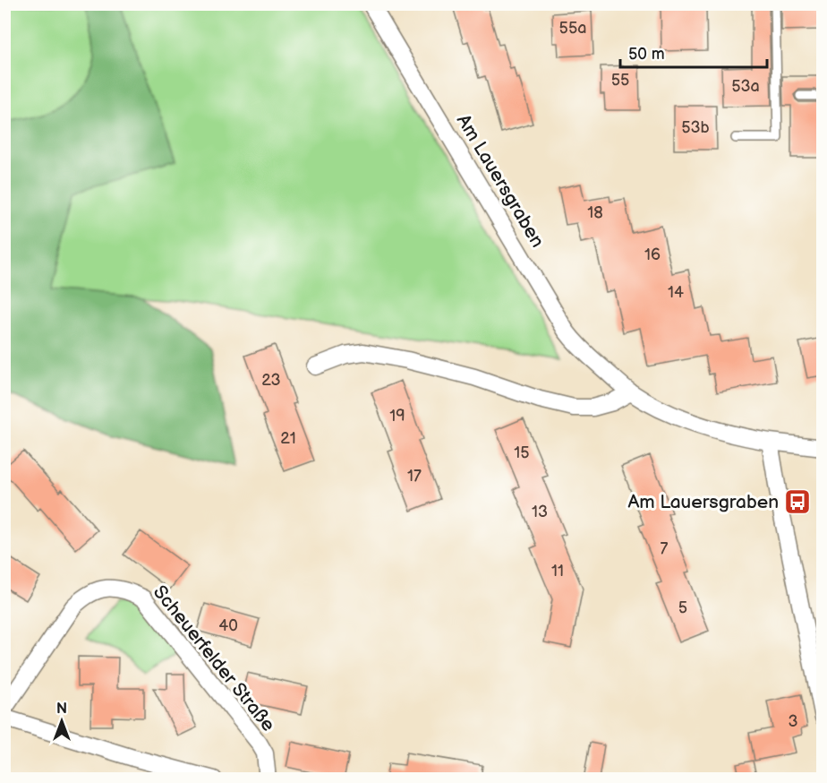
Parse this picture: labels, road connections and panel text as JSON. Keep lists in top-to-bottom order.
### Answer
{
  "streets": {
    "street": ["Am Lauersgraben", "Scheuerfelder Straße"]
  },
  "places": {
    "bus stop": ["Am Lauersgraben"]
  },
  "house_numbers": [
    "55a",
    "55",
    "53a",
    "53b",
    "18",
    "16",
    "14",
    "23",
    "19",
    "21",
    "15",
    "17",
    "13",
    "7",
    "11",
    "5",
    "40",
    "3"
  ],
  "scale_bar": "50 m",
  "north": "top"
}
